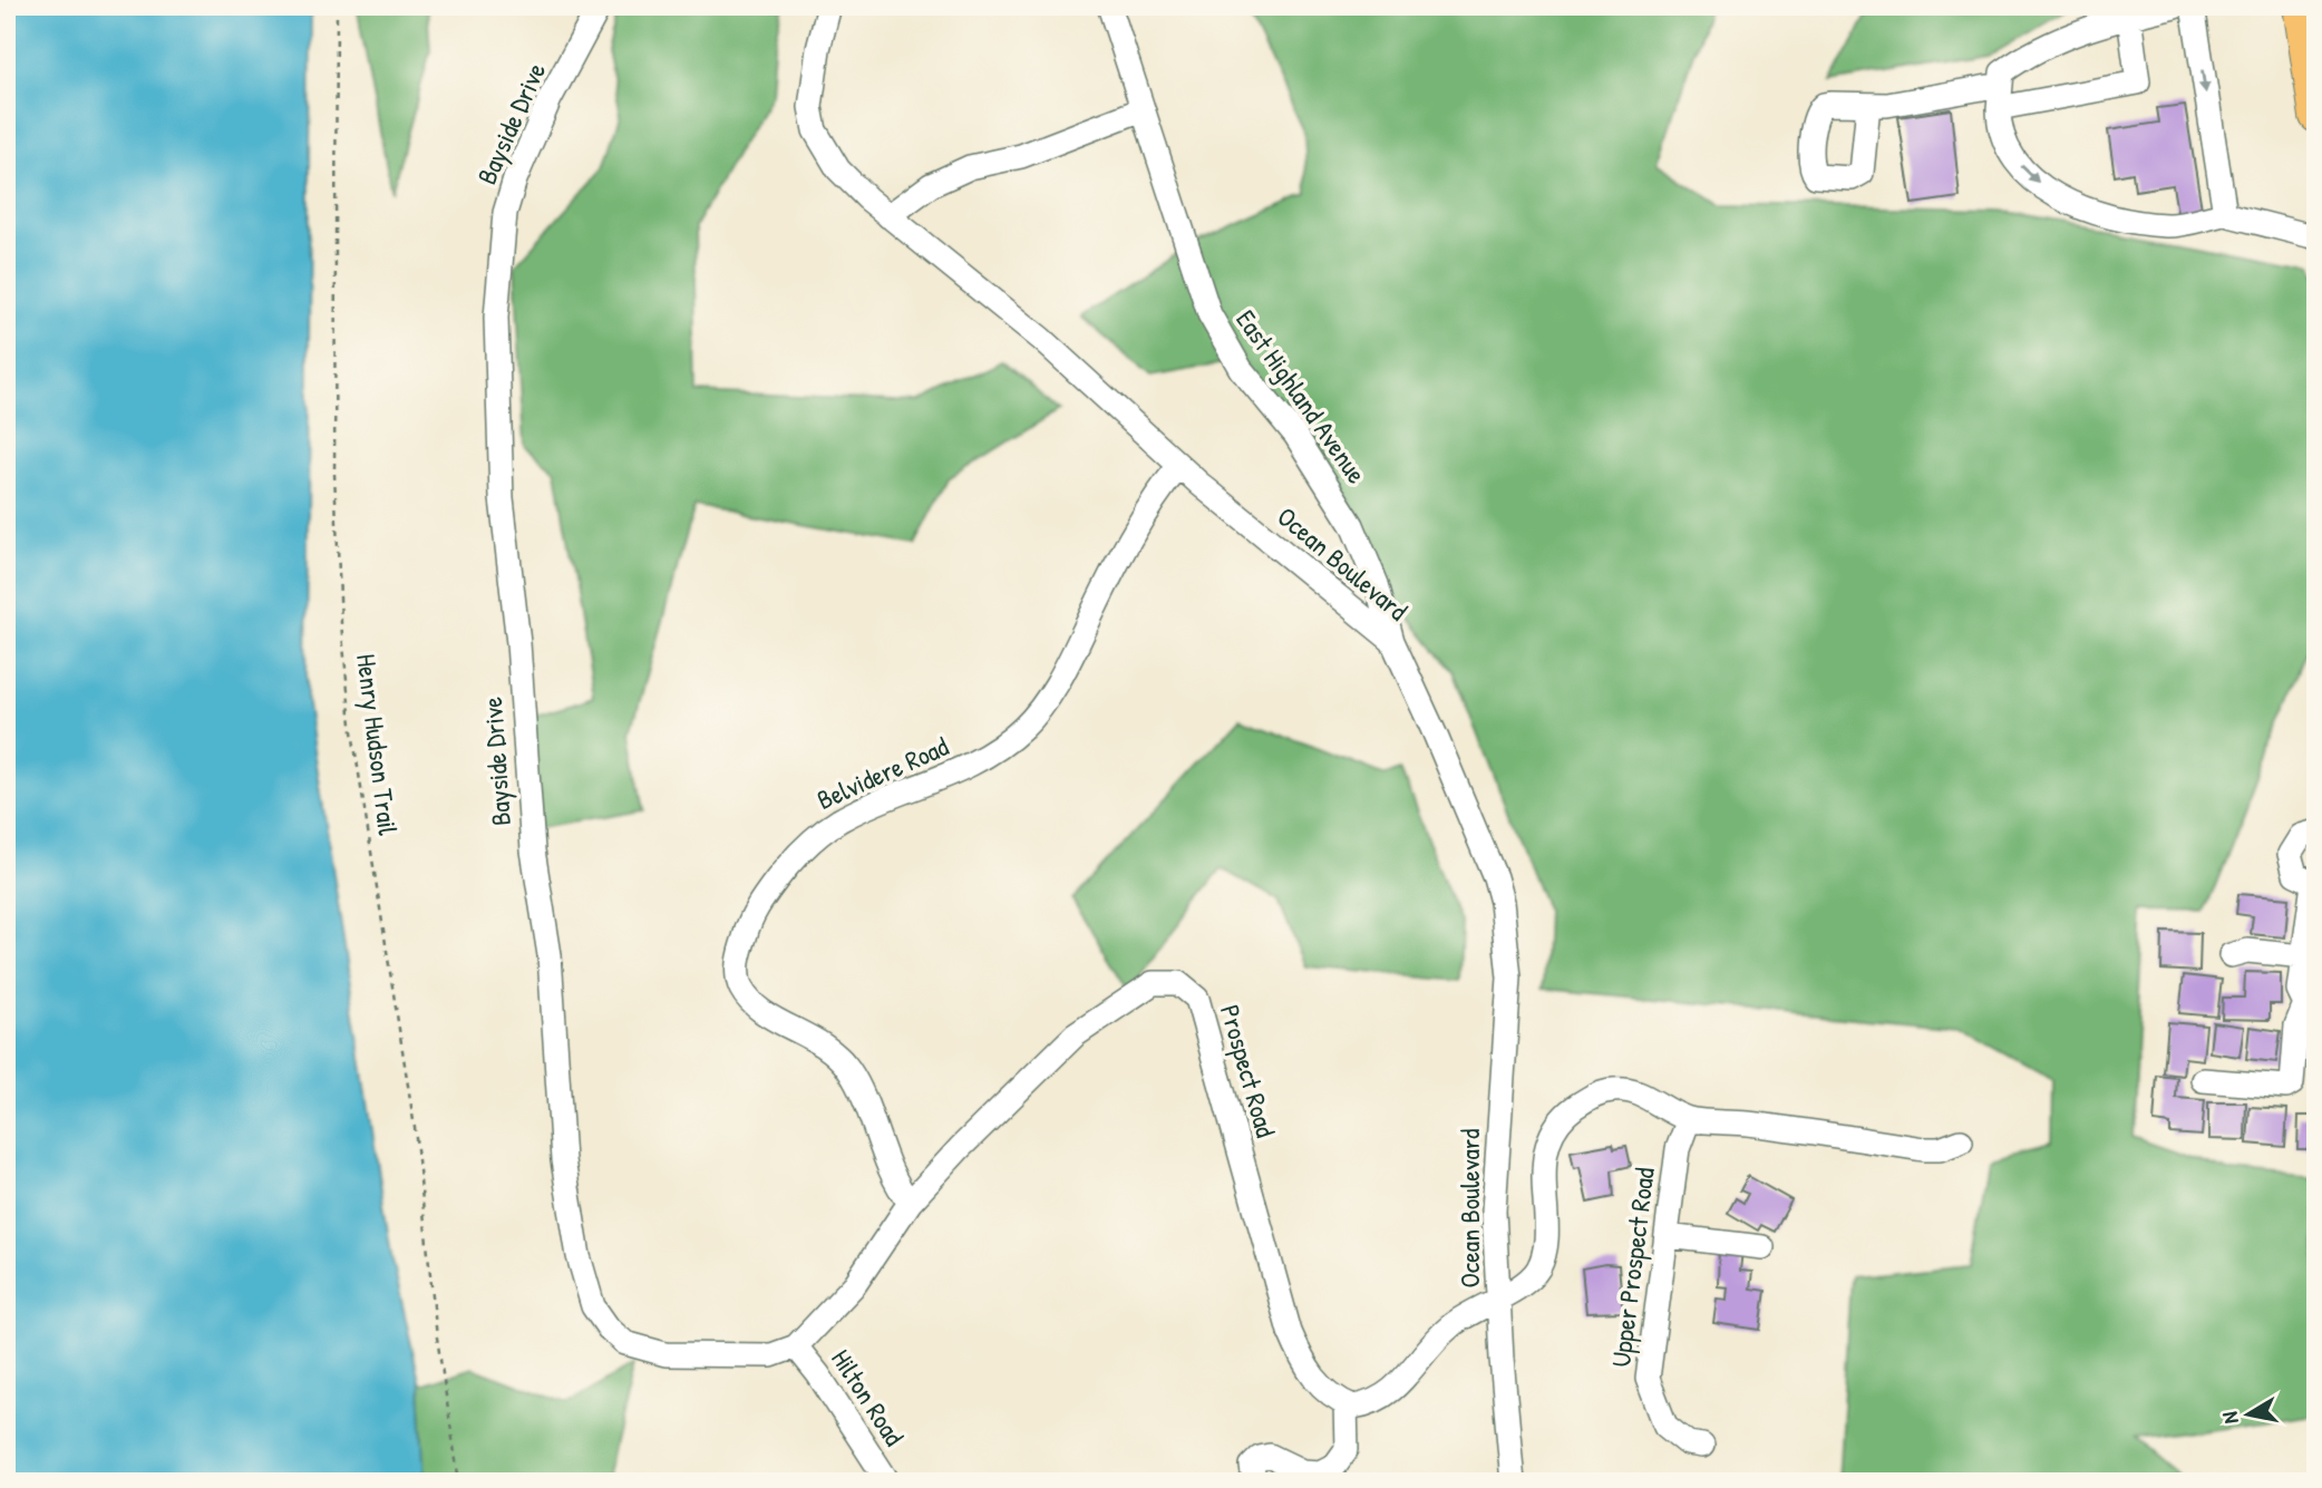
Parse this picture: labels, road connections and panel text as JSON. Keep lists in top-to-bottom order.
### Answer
{
  "streets": {
    "street": [
      "Bayside Drive",
      "East Highland Avenue",
      "Ocean Boulevard",
      "Belvidere Road",
      "Prospect Road",
      "Upper Prospect Road",
      "Hilton Road"
    ],
    "path": ["Henry Hudson Trail"]
  },
  "crossings": [
    ["Bayside Drive", "Prospect Road"],
    ["Bayside Drive", "Hilton Road"],
    ["East Highland Avenue", "Ocean Boulevard"],
    ["Ocean Boulevard", "Belvidere Road"],
    ["Belvidere Road", "Prospect Road"],
    ["Prospect Road", "Hilton Road"]
  ],
  "north": "left"
}
